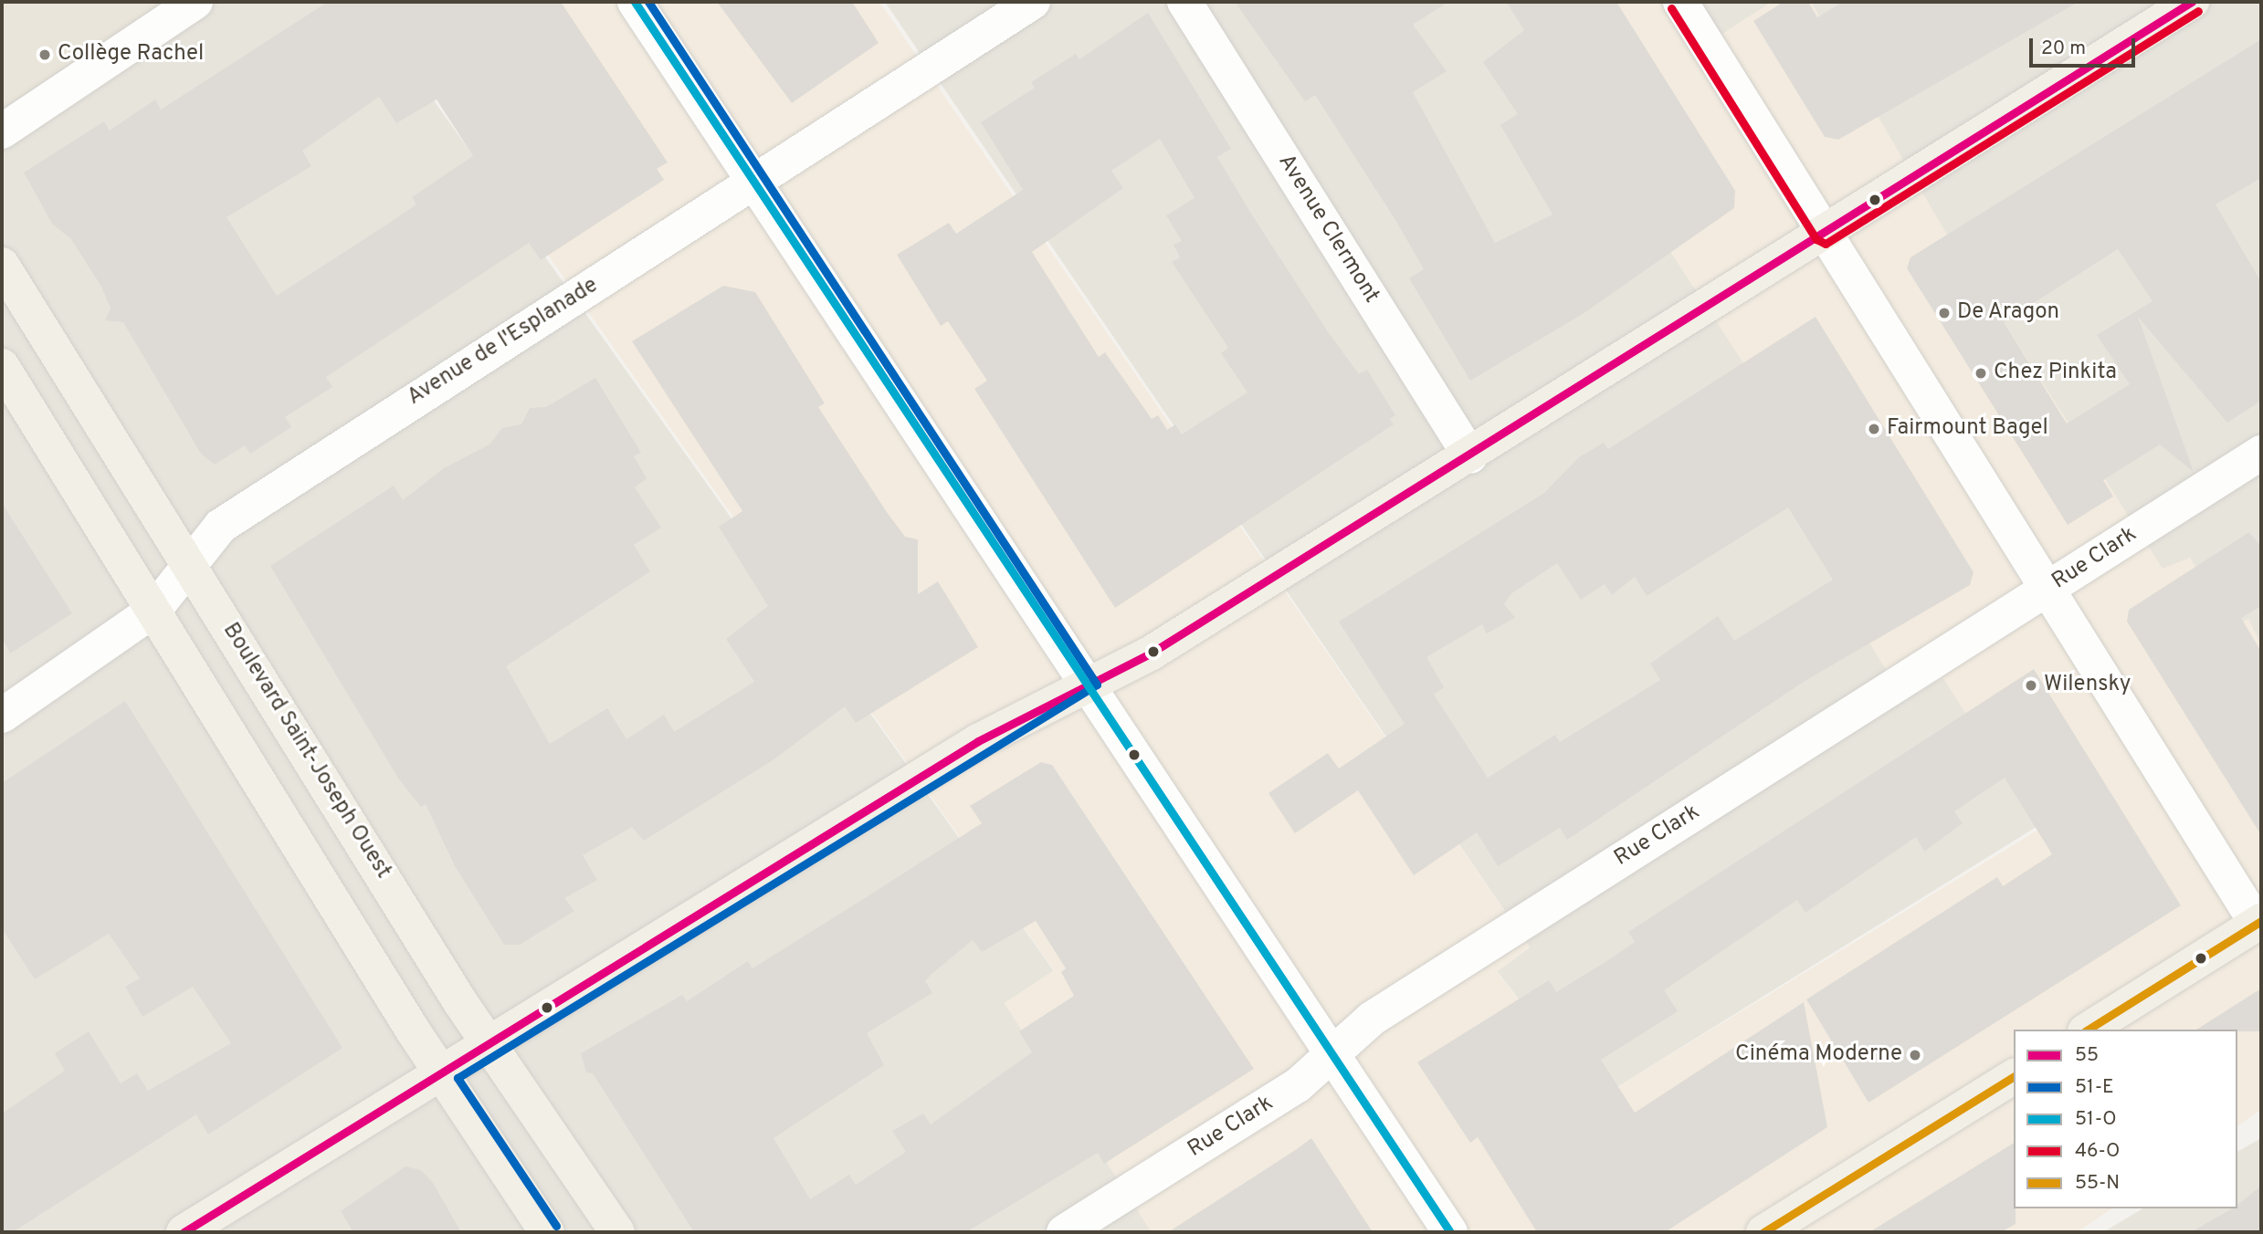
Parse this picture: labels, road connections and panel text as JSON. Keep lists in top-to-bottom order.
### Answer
{
  "streets": {
    "main road": ["Boulevard Saint-Joseph Ouest"],
    "street": ["Avenue Clermont", "Avenue de l'Esplanade", "Rue Clark"]
  },
  "crossings": [
    ["Avenue de l'Esplanade", "Boulevard Saint-Joseph Ouest"]
  ],
  "places": [
    "Collège Rachel",
    "De Aragon",
    "Chez Pinkita",
    "Fairmount Bagel",
    "Wilensky",
    "Cinéma Moderne"
  ],
  "lines": [
    "transit line 55",
    "transit line 51-E",
    "transit line 51-O",
    "transit line 46-O",
    "transit line 55-N"
  ],
  "legend": [
    "55",
    "51-E",
    "51-O",
    "46-O",
    "55-N"
  ],
  "scale_bar": "20 m"
}
